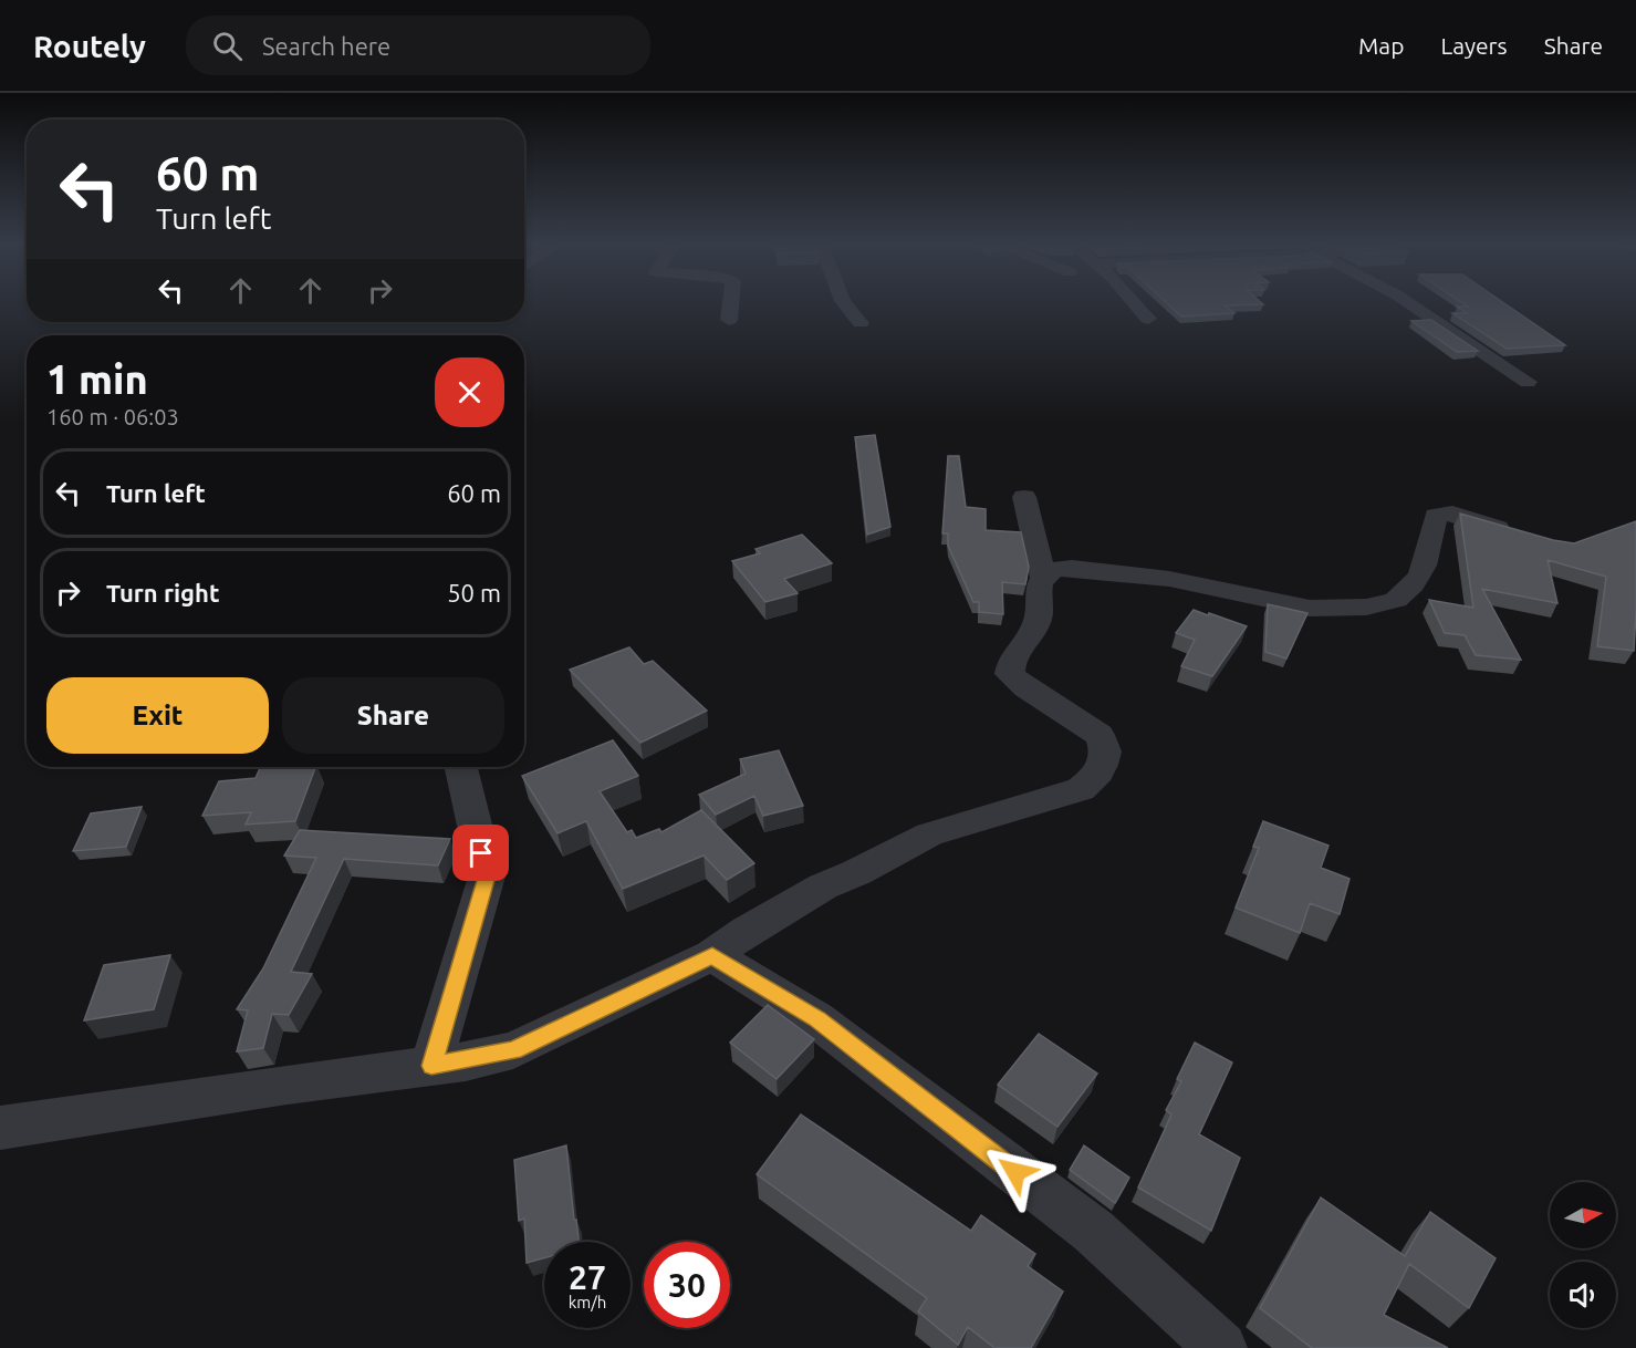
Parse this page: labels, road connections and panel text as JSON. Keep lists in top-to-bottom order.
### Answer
{
  "north": "right",
  "page": {
    "header": "Routely",
    "search": "Search here",
    "nav": ["Map", "Layers", "Share"],
    "turn": ["60 m", "Turn left"],
    "heading": ["1 min", "160 m · 06:03"],
    "list": [
      {
        "name": "Turn left",
        "value": "60 m"
      },
      {
        "name": "Turn right",
        "value": "50 m"
      }
    ],
    "buttons": ["Exit", "Share"],
    "speed": "27 km/h",
    "limit": "30"
  }
}
